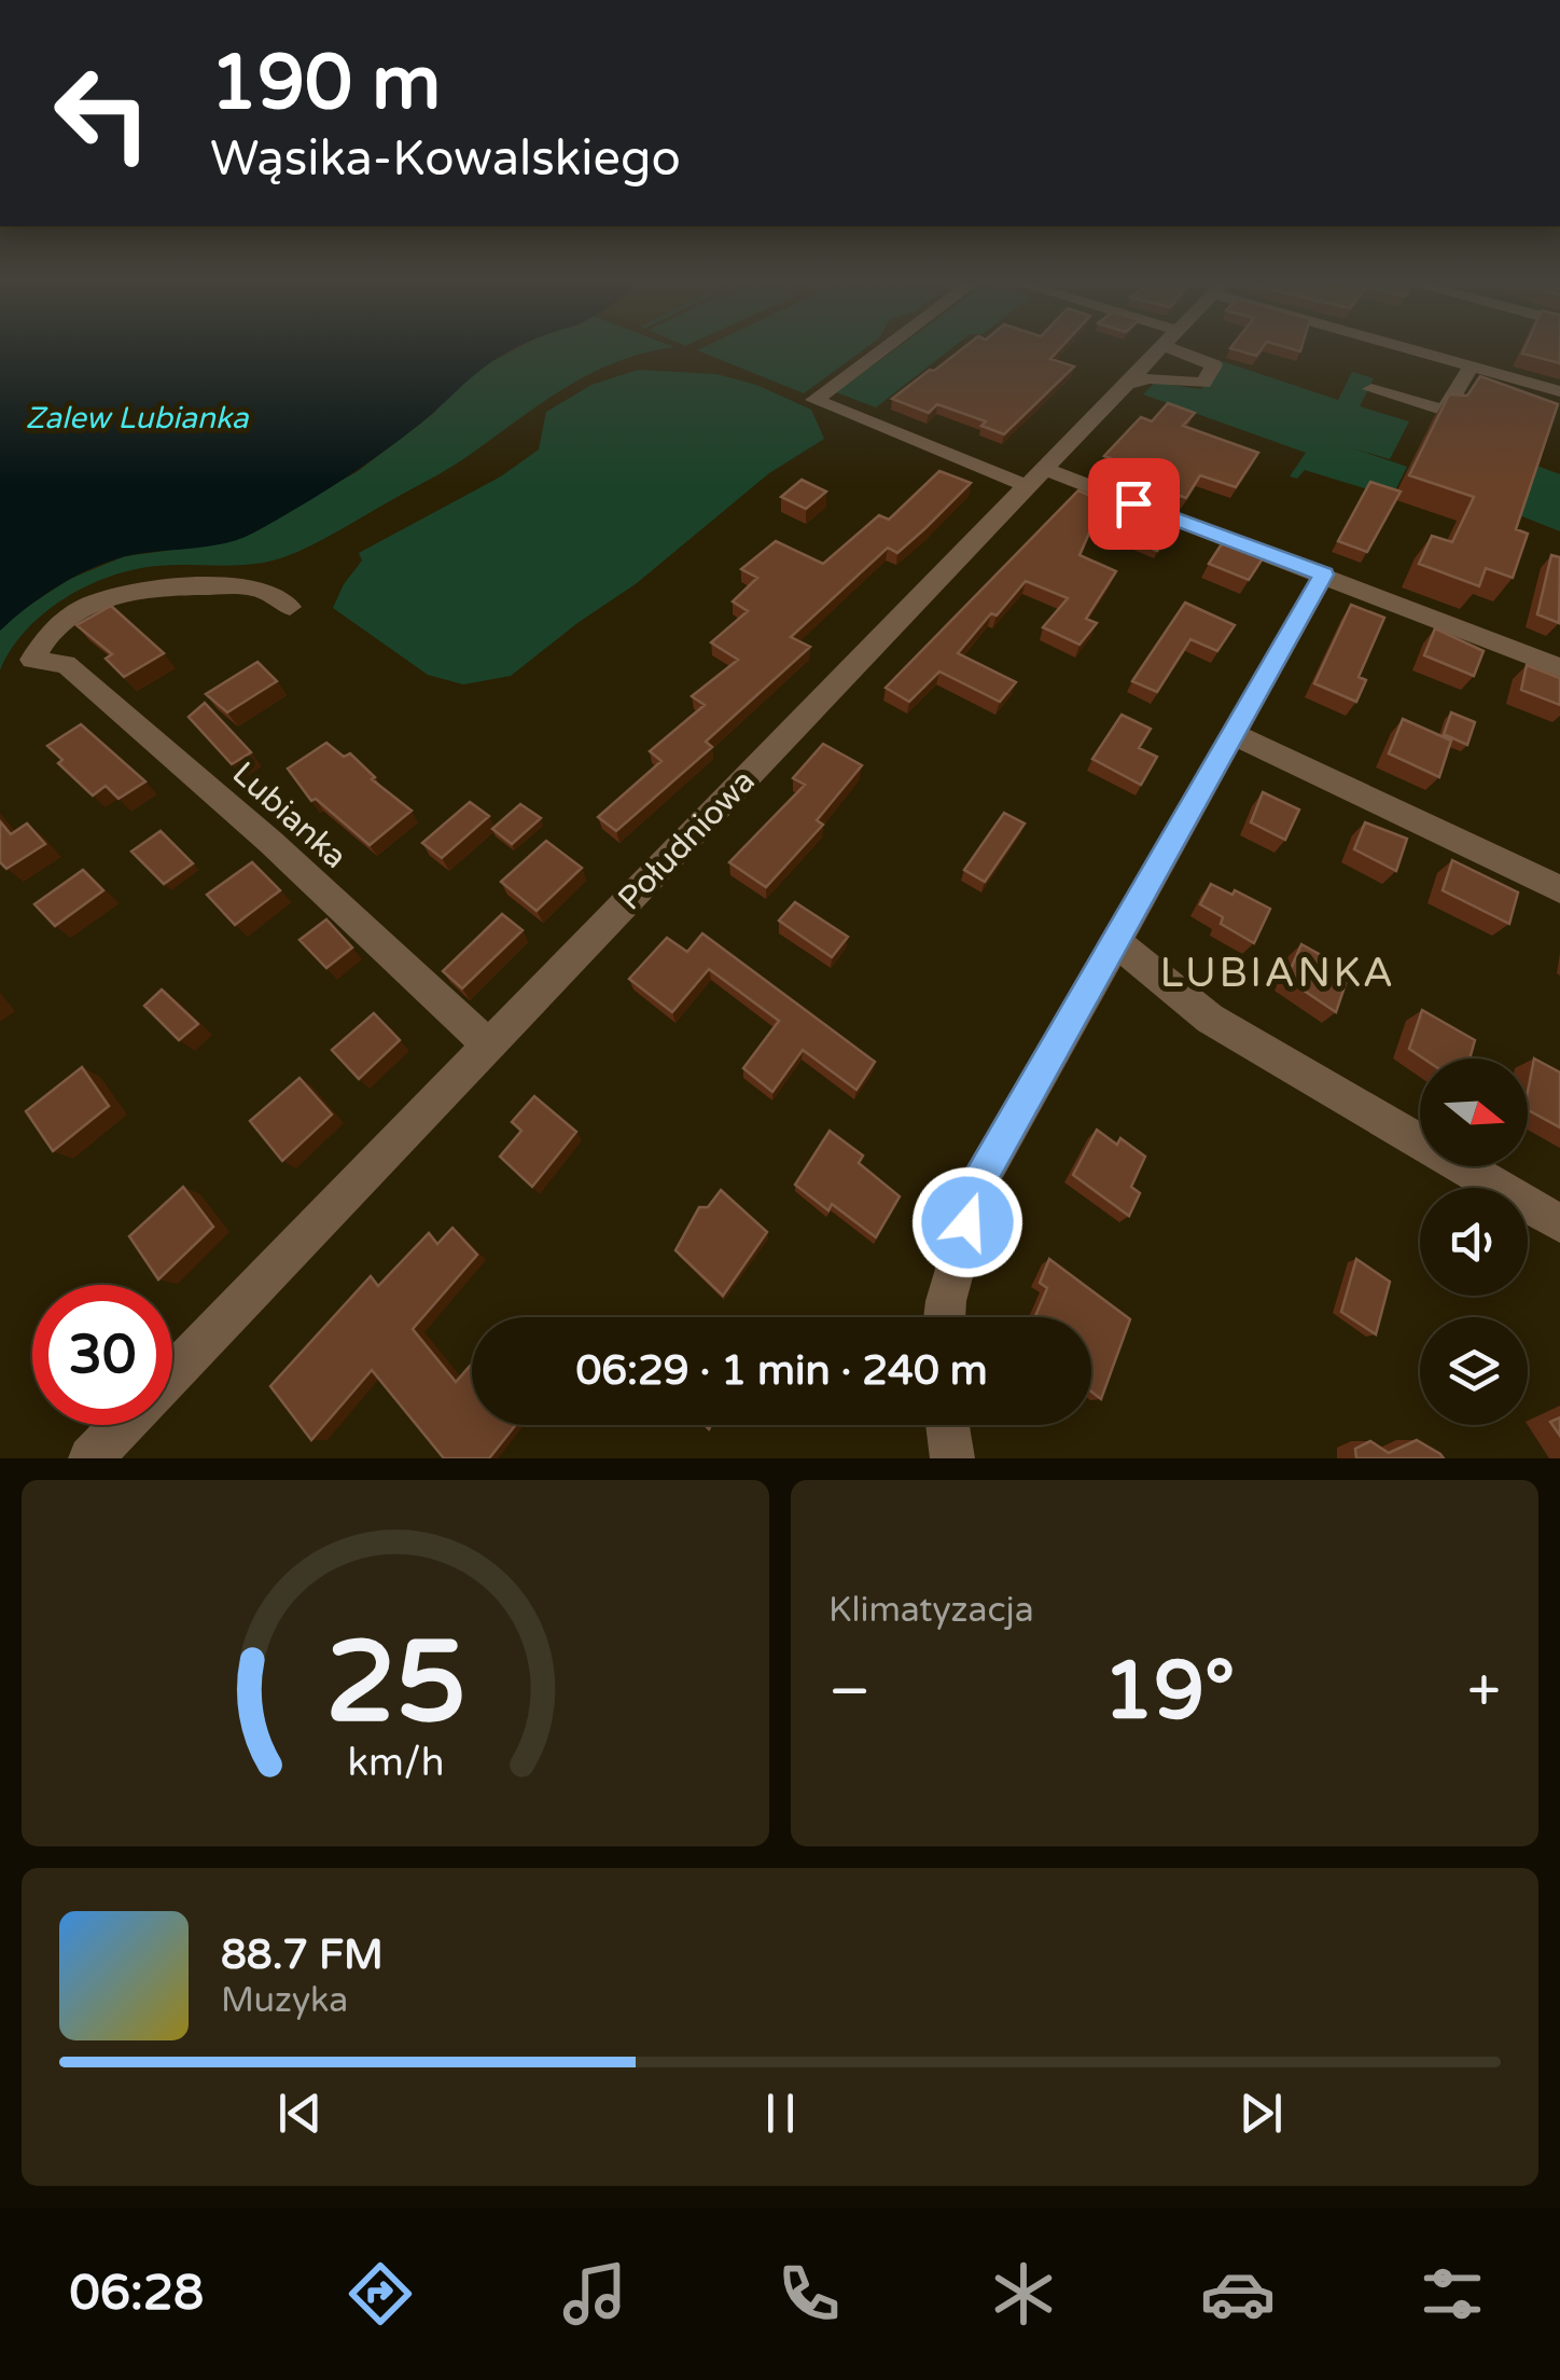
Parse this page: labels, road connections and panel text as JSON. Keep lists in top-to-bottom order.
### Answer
{
  "streets": {
    "street": ["Lubianka", "Południowa"]
  },
  "crossings": [
    ["Lubianka", "Południowa"]
  ],
  "districts": ["LUBIANKA"],
  "water": ["Zalew Lubianka"],
  "north": "right",
  "page": {
    "turn": ["190 m", "Wąsika-Kowalskiego"],
    "limit": "30",
    "trip": "06:29 · 1 min · 240 m",
    "tile": "Klimatyzacja",
    "heat": ["−", "19°", "+"],
    "song": ["88.7 FM", "Muzyka"],
    "tabs": "06:28",
    "gauge": ["25", "km/h"]
  }
}
